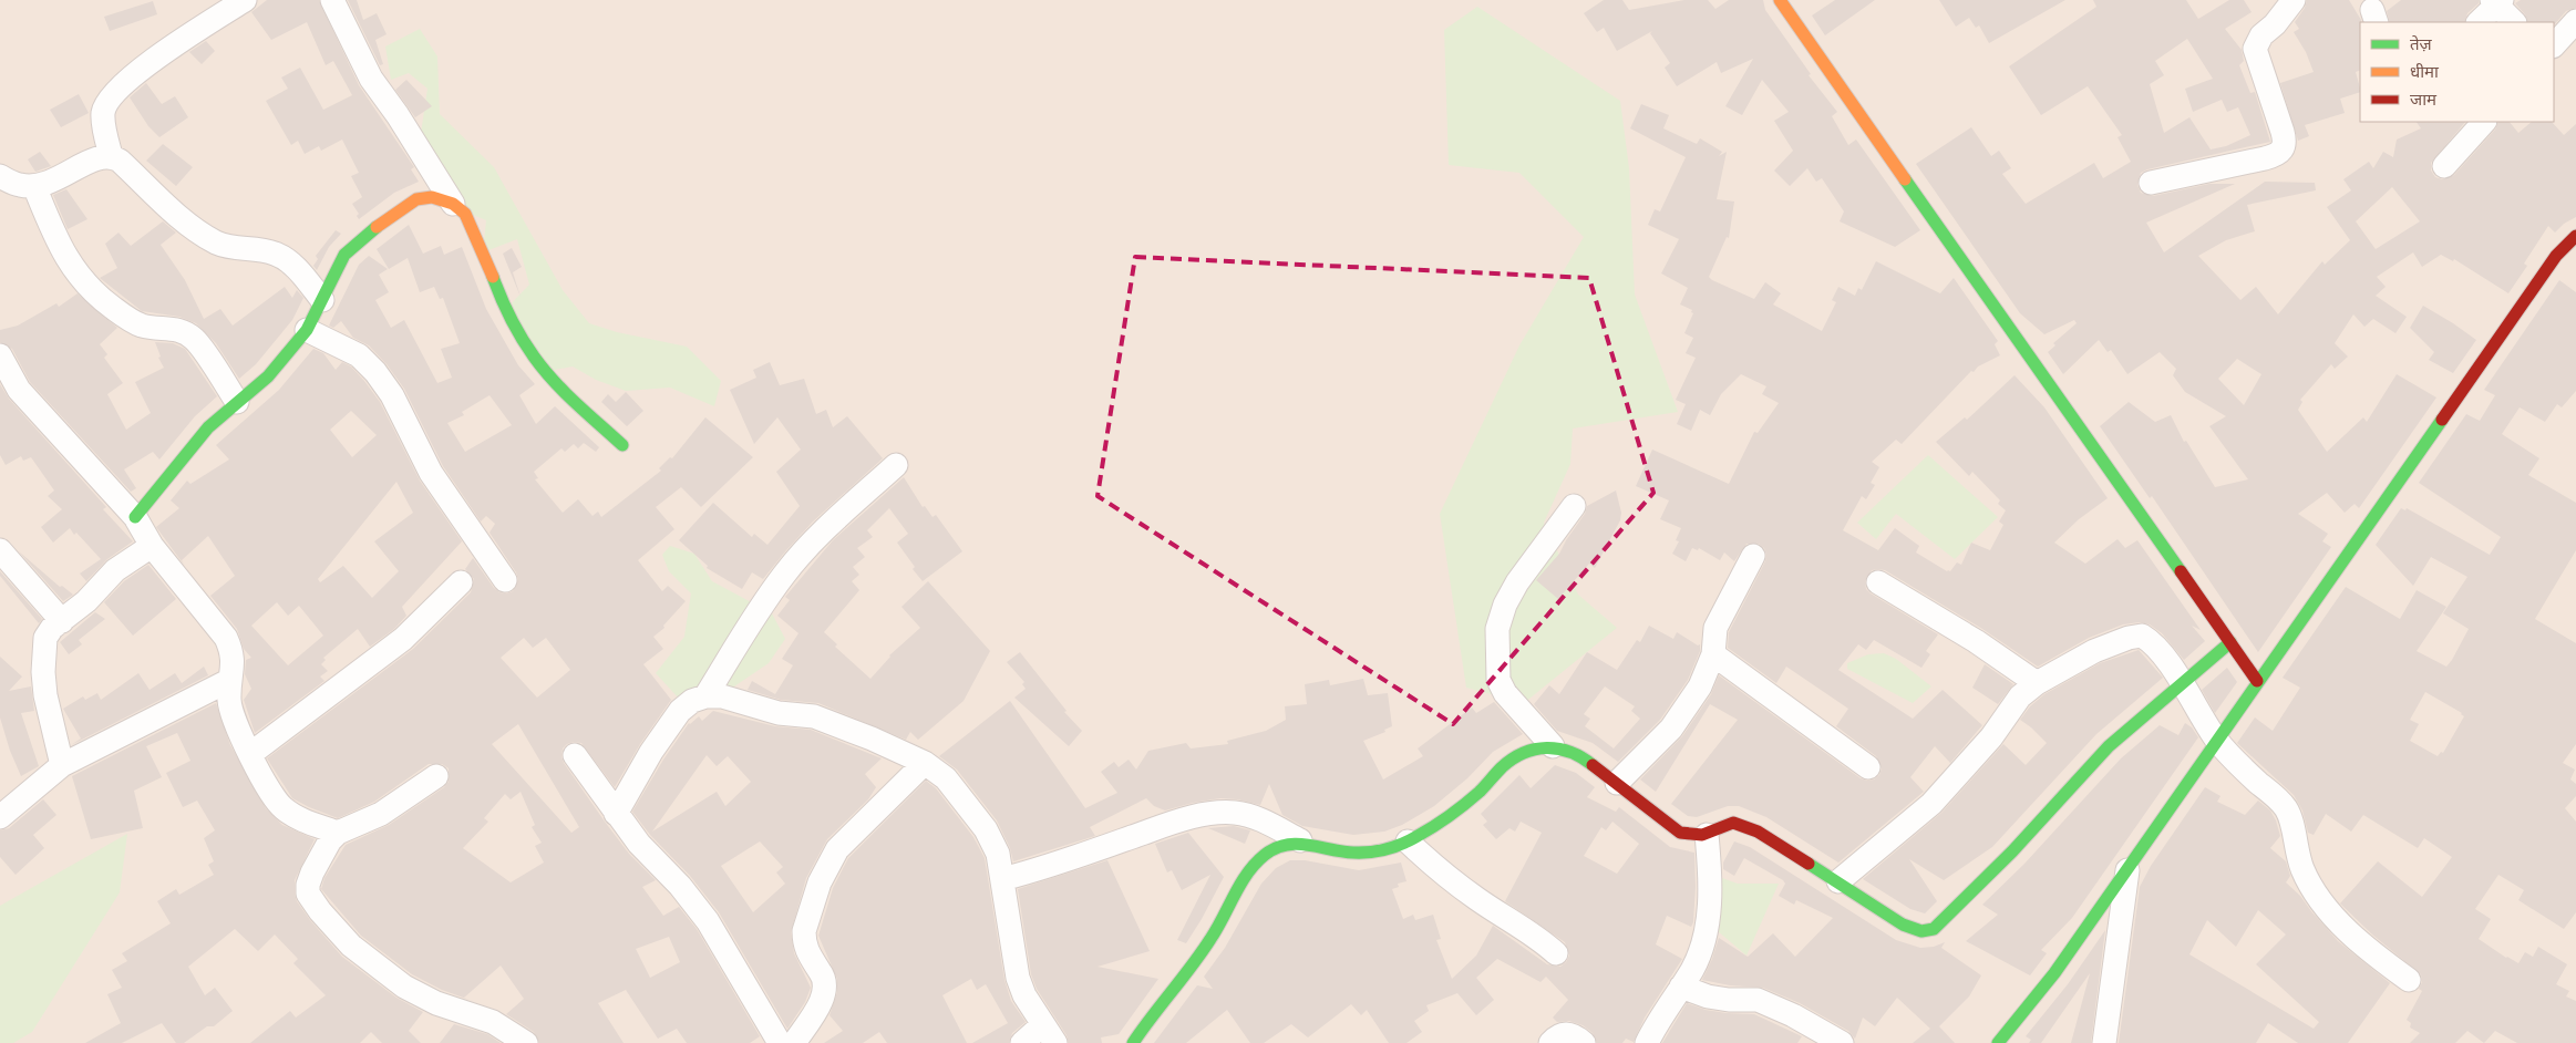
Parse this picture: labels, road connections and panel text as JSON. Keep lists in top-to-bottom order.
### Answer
{
  "legend": ["तेज़", "धीमा", "जाम"]
}
